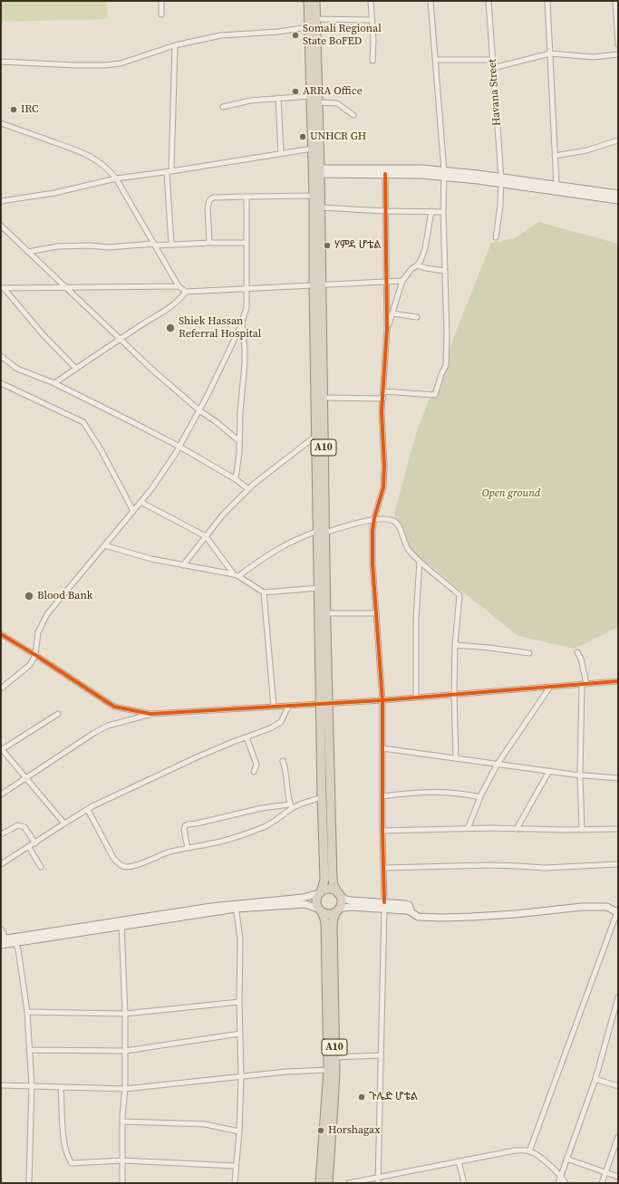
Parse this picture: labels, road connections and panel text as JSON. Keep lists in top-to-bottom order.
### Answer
{
  "streets": {
    "highway": ["A10"],
    "street": ["Havana Street"]
  },
  "parks": ["Open ground"],
  "places": [
    "Somali Regional State BoFED",
    "ARRA Office",
    "IRC",
    "UNHCR GH",
    "ሃምዳ ሆቴል",
    "Shiek Hassan Referral Hospital",
    "Blood Bank",
    "ጉሌድ ሆቴል",
    "Horshagax"
  ]
}
